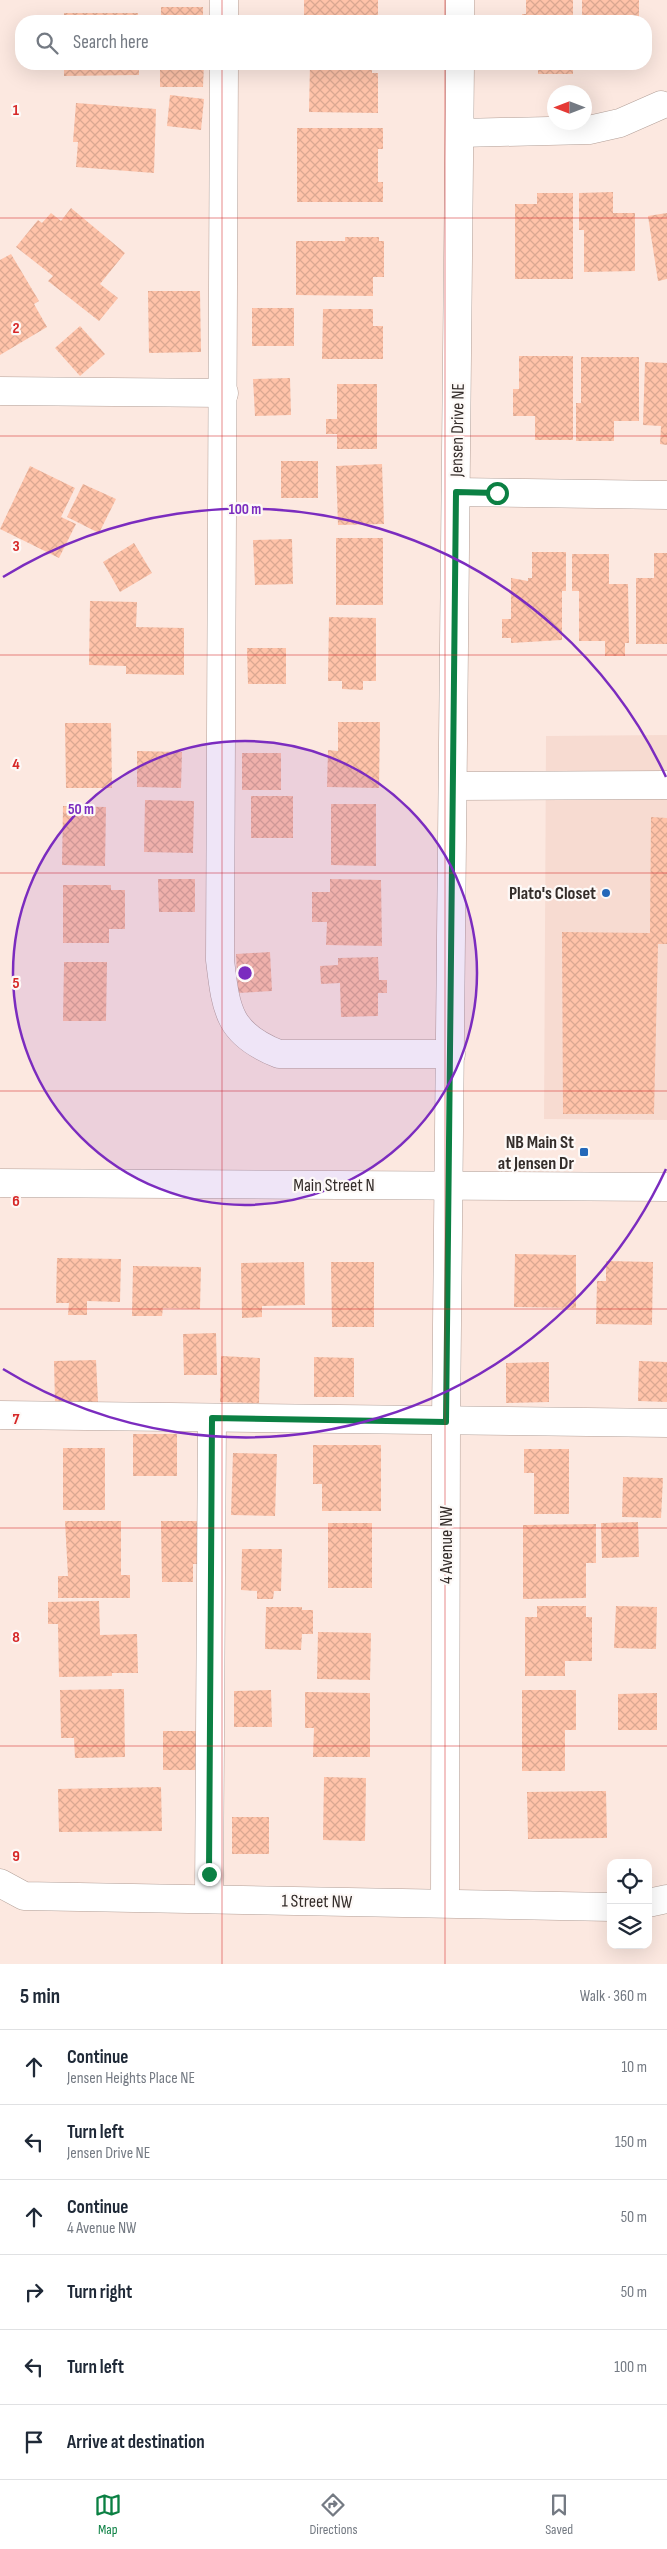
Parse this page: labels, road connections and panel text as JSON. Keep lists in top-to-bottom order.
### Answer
{
  "streets": {
    "street": [
      "Jensen Drive NE",
      "Main Street N",
      "4 Avenue NW",
      "1 Street NW"
    ]
  },
  "crossings": [
    ["Jensen Drive NE", "Main Street N"],
    ["Jensen Drive NE", "4 Avenue NW"],
    ["Main Street N", "4 Avenue NW"],
    ["4 Avenue NW", "1 Street NW"]
  ],
  "places": {
    "other": ["Plato's Closet"],
    "transit": ["NB Main St at Jensen Dr"]
  },
  "north": "left",
  "page": {
    "search": "Search here",
    "heading": ["5 min", "Walk · 360 m"],
    "list": [
      ["Continue", "Jensen Heights Place NE", "10 m"],
      ["Turn left", "Jensen Drive NE", "150 m"],
      ["Continue", "4 Avenue NW", "50 m"],
      ["Turn right", "50 m"],
      ["Turn left", "100 m"],
      "Arrive at destination"
    ],
    "nav": ["Map", "Directions", "Saved"]
  },
  "grid": {
    "rows": [
      "1",
      "2",
      "3",
      "4",
      "5",
      "6",
      "7",
      "8",
      "9"
    ]
  },
  "rings": ["100 m", "50 m"]
}
